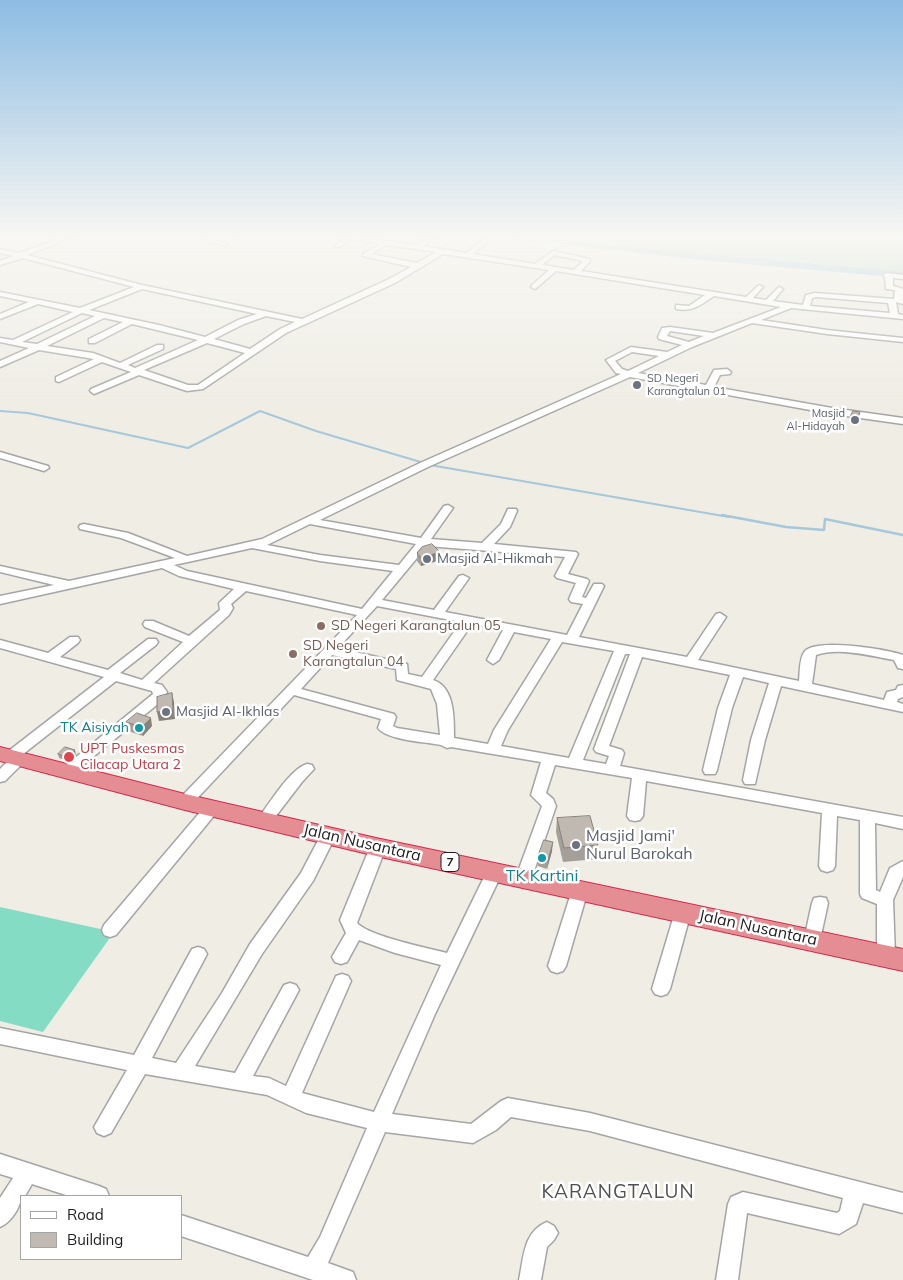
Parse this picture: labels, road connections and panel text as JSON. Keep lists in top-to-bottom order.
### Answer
{
  "streets": {
    "highway": ["Jalan Nusantara", "7"]
  },
  "districts": ["KARANGTALUN"],
  "places": [
    "SD Negeri Karangtalun 01",
    "Masjid Al-Hidayah",
    "Masjid Al-Hikmah",
    "SD Negeri Karangtalun 05",
    "SD Negeri Karangtalun 04",
    "Masjid Al-Ikhlas",
    "TK Aisiyah",
    "UPT Puskesmas Cilacap Utara 2",
    "Masjid Jami' Nurul Barokah",
    "TK Kartini"
  ],
  "legend": ["Road", "Building"]
}
